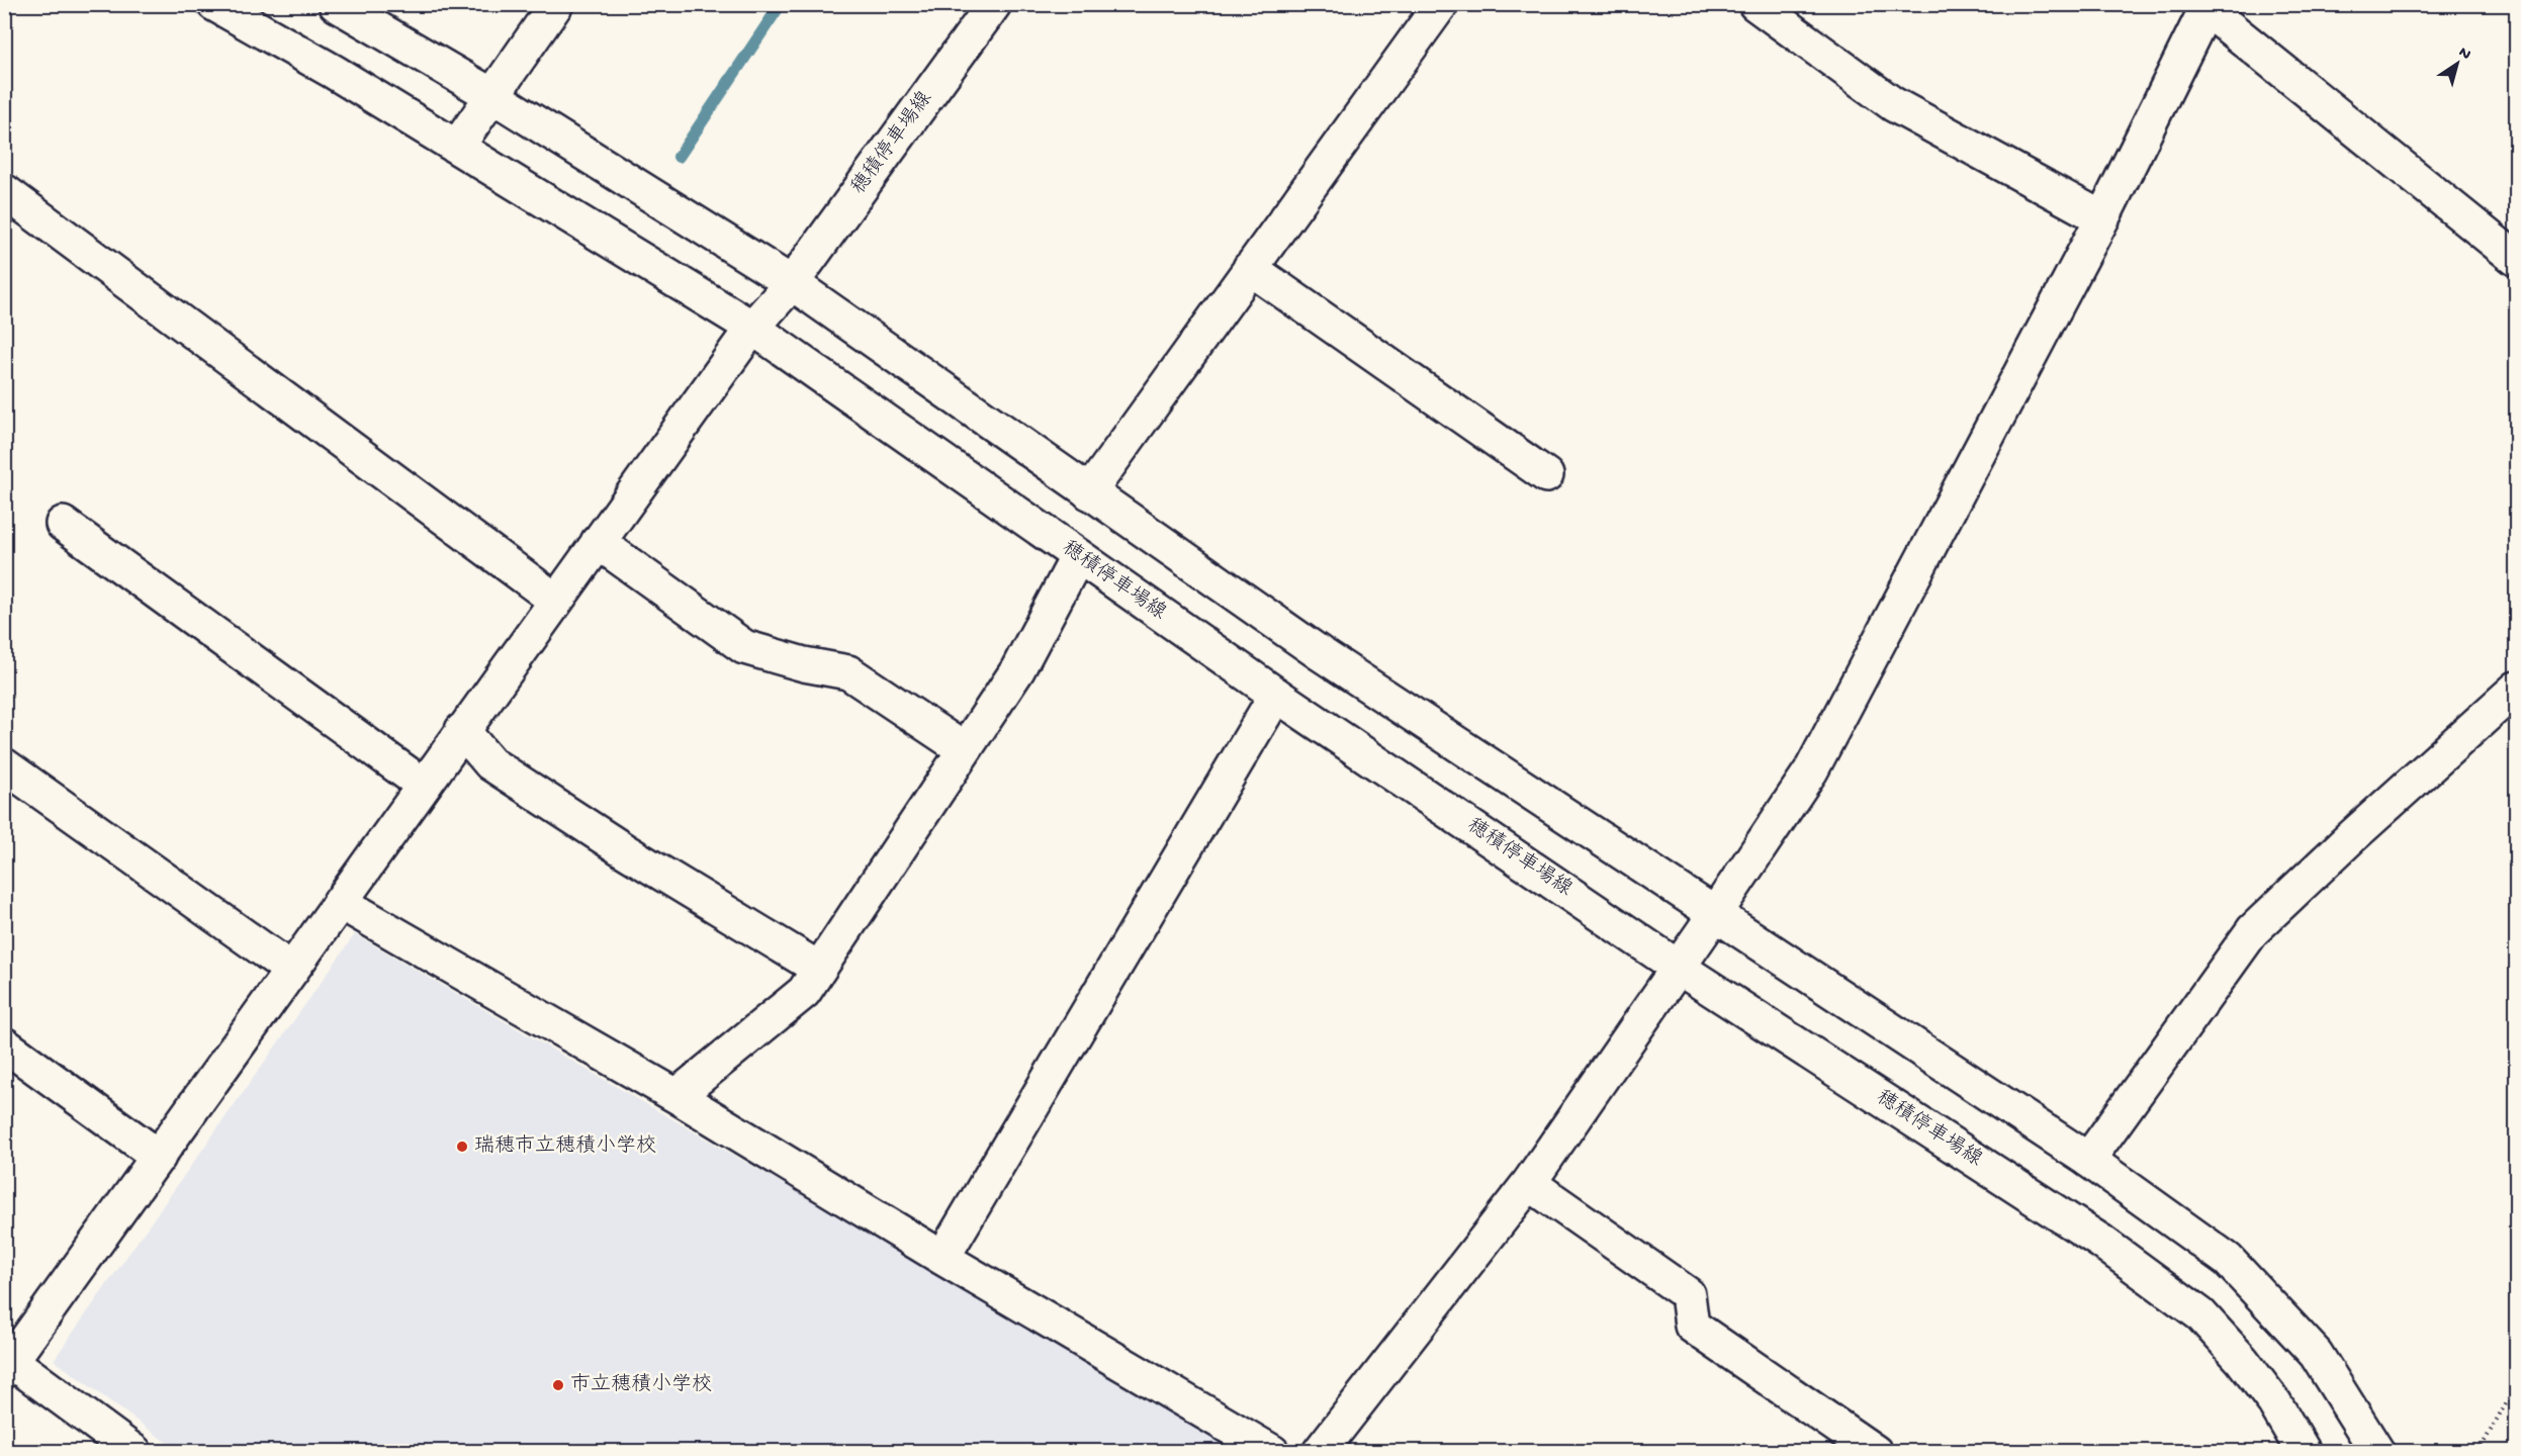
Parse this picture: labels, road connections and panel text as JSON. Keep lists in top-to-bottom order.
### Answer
{
  "streets": {
    "street": ["穂積停車場線"]
  },
  "places": ["瑞穂市立穂積小学校", "市立穂積小学校"],
  "north": "top right"
}
